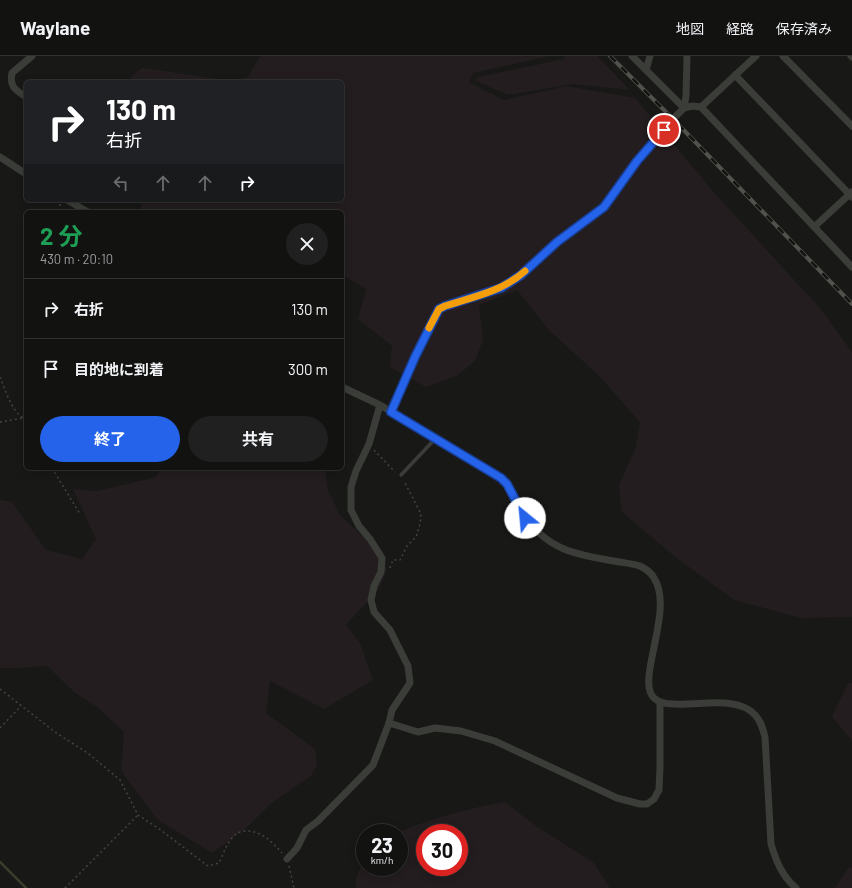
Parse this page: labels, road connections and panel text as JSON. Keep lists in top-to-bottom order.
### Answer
{
  "page": {
    "header": "Waylane",
    "nav": ["地図", "経路", "保存済み"],
    "turn": ["130 m", "右折"],
    "heading": ["2 分", "430 m · 20:10"],
    "list": [
      {
        "name": "右折",
        "value": "130 m"
      },
      {
        "name": "目的地に到着",
        "value": "300 m"
      }
    ],
    "buttons": ["終了", "共有"],
    "speed": "23 km/h",
    "limit": "30"
  }
}
